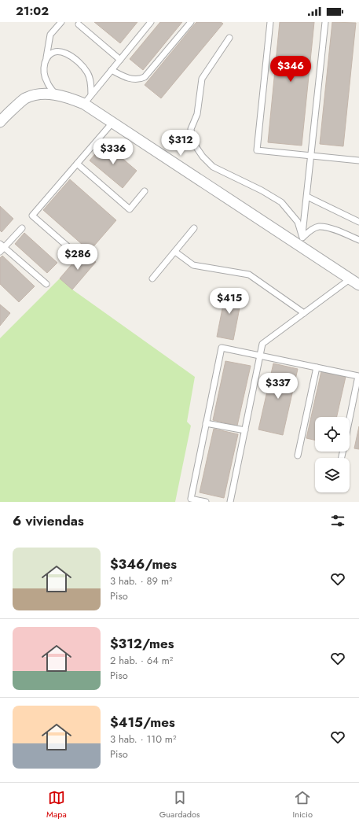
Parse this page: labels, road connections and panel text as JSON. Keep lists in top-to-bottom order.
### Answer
{
  "page": {
    "status": "21:02",
    "price": [
      "$346",
      "$312",
      "$336",
      "$286",
      "$415",
      "$337"
    ],
    "heading": "6 viviendas",
    "list": [
      {
        "name": "$346/mes",
        "note": "3 hab. · 89 m² · Piso"
      },
      {
        "name": "$312/mes",
        "note": "2 hab. · 64 m² · Piso"
      },
      {
        "name": "$415/mes",
        "note": "3 hab. · 110 m² · Piso"
      }
    ],
    "tabs": ["Mapa", "Guardados", "Inicio"]
  }
}
